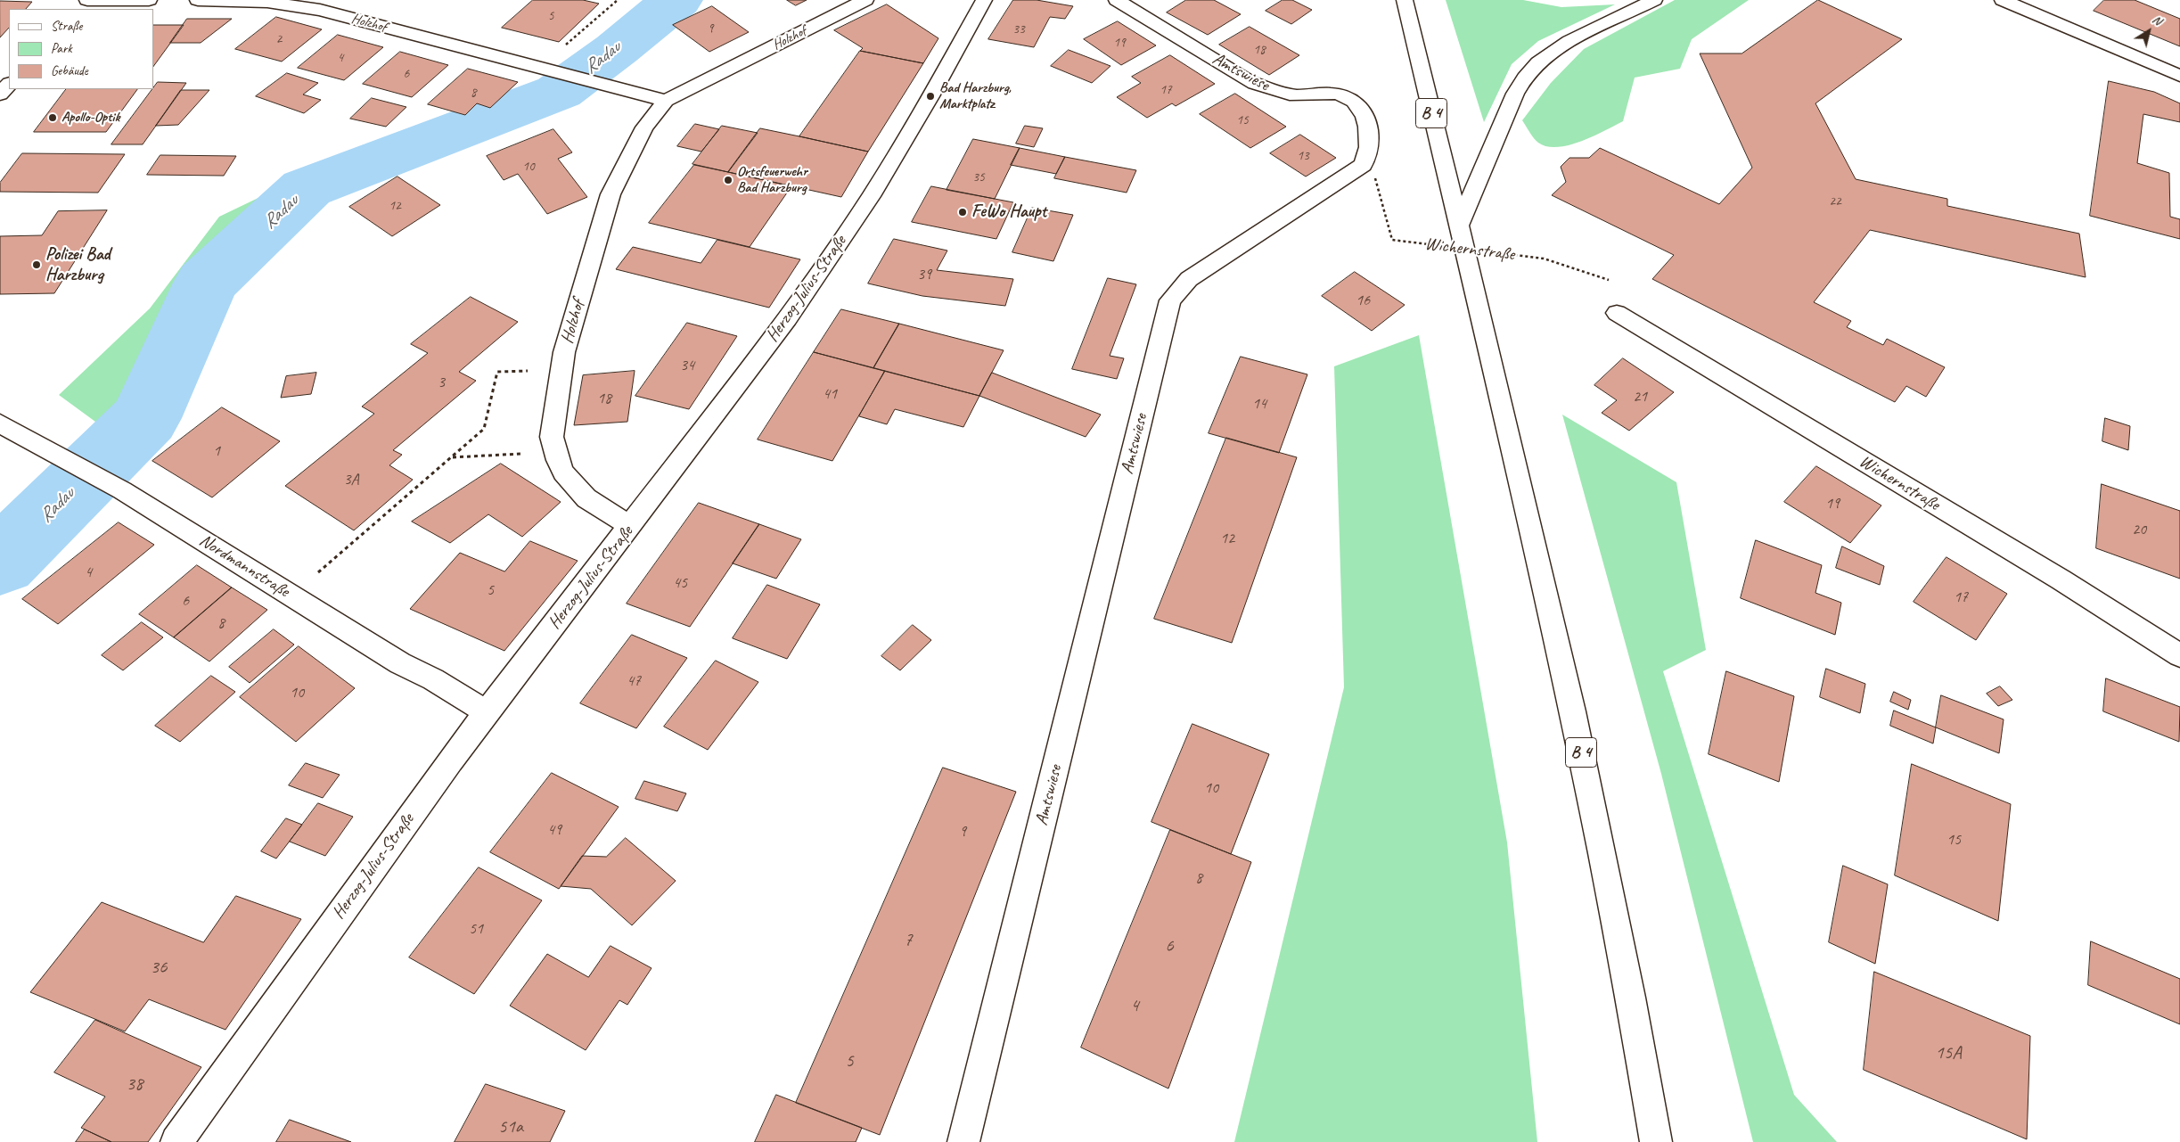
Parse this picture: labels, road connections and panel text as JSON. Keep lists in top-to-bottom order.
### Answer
{
  "streets": {
    "main road": [
      "Holzhof",
      "Amtswiese",
      "B 4",
      "Wichernstraße",
      "Herzog-Julius-Straße",
      "Nordmannstraße"
    ]
  },
  "crossings": [
    ["Holzhof", "Herzog-Julius-Straße"],
    ["Herzog-Julius-Straße", "Nordmannstraße"]
  ],
  "water": ["Radau"],
  "places": [
    "Bad Harzburg, Marktplatz",
    "Apollo-Optik",
    "Ortsfeuerwehr Bad Harzburg",
    "FeWo Haupt",
    "Polizei Bad Harzburg"
  ],
  "house_numbers": [
    "5",
    "9",
    "33",
    "2",
    "19",
    "18",
    "4",
    "6",
    "17",
    "8",
    "15",
    "13",
    "10",
    "35",
    "22",
    "12",
    "39",
    "16",
    "34",
    "3",
    "41",
    "21",
    "18",
    "14",
    "1",
    "3A",
    "19",
    "20",
    "12",
    "4",
    "45",
    "5",
    "17",
    "6",
    "8",
    "47",
    "10",
    "10",
    "49",
    "9",
    "15",
    "8",
    "51",
    "7",
    "6",
    "36",
    "4",
    "15A",
    "5",
    "38",
    "51a"
  ],
  "legend": ["Straße", "Park", "Gebäude"],
  "north": "top right"
}
